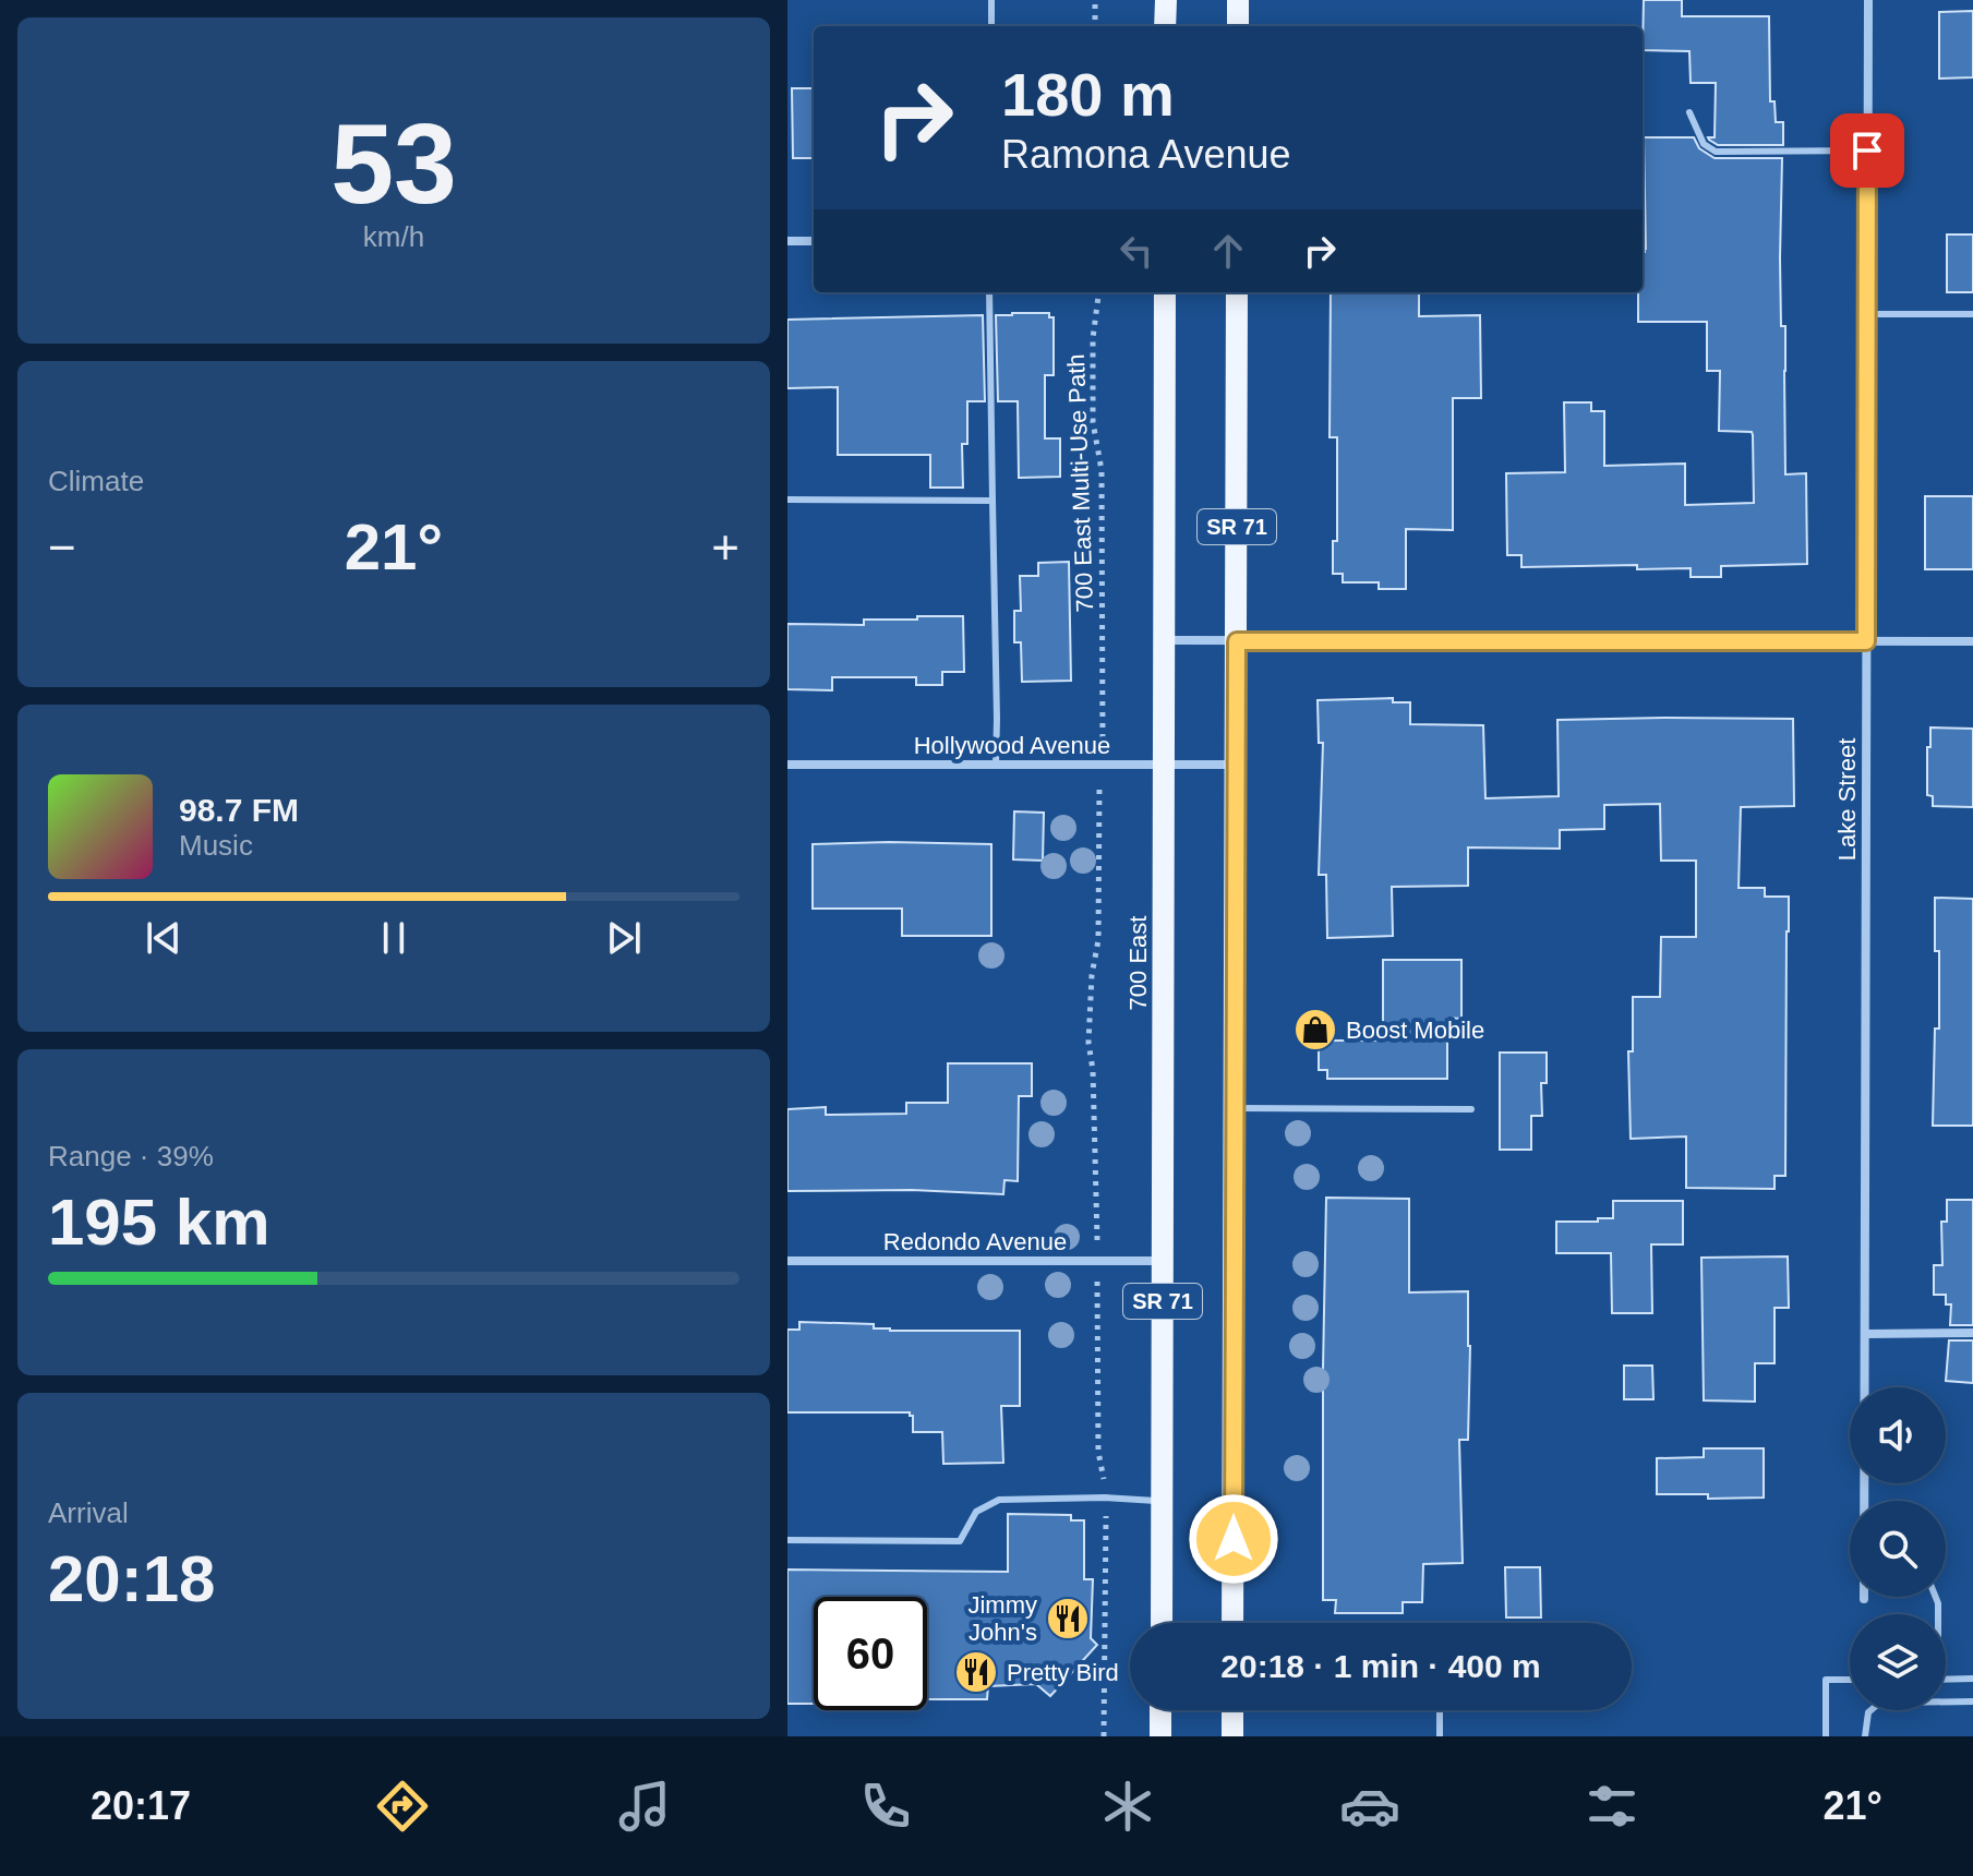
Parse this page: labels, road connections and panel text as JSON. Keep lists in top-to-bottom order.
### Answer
{
  "streets": {
    "main road": ["SR 71", "700 East"],
    "street": ["Hollywood Avenue", "Lake Street", "Redondo Avenue"],
    "path": ["700 East Multi-Use Path"]
  },
  "crossings": [
    ["SR 71", "Hollywood Avenue"],
    ["Hollywood Avenue", "700 East"],
    ["700 East", "Redondo Avenue"]
  ],
  "places": {
    "shop": ["Boost Mobile"],
    "restaurant": ["Jimmy John's", "Pretty Bird"]
  },
  "page": {
    "tile": [
      ["53", "km/h"],
      "Climate",
      ["Range · 39%", "195 km"],
      ["Arrival", "20:18"]
    ],
    "turn": ["180 m", "Ramona Avenue"],
    "heat": ["−", "21°", "+"],
    "song": ["98.7 FM", "Music"],
    "limit": "60",
    "trip": "20:18 · 1 min · 400 m",
    "tabs": ["20:17", "21°"]
  }
}
